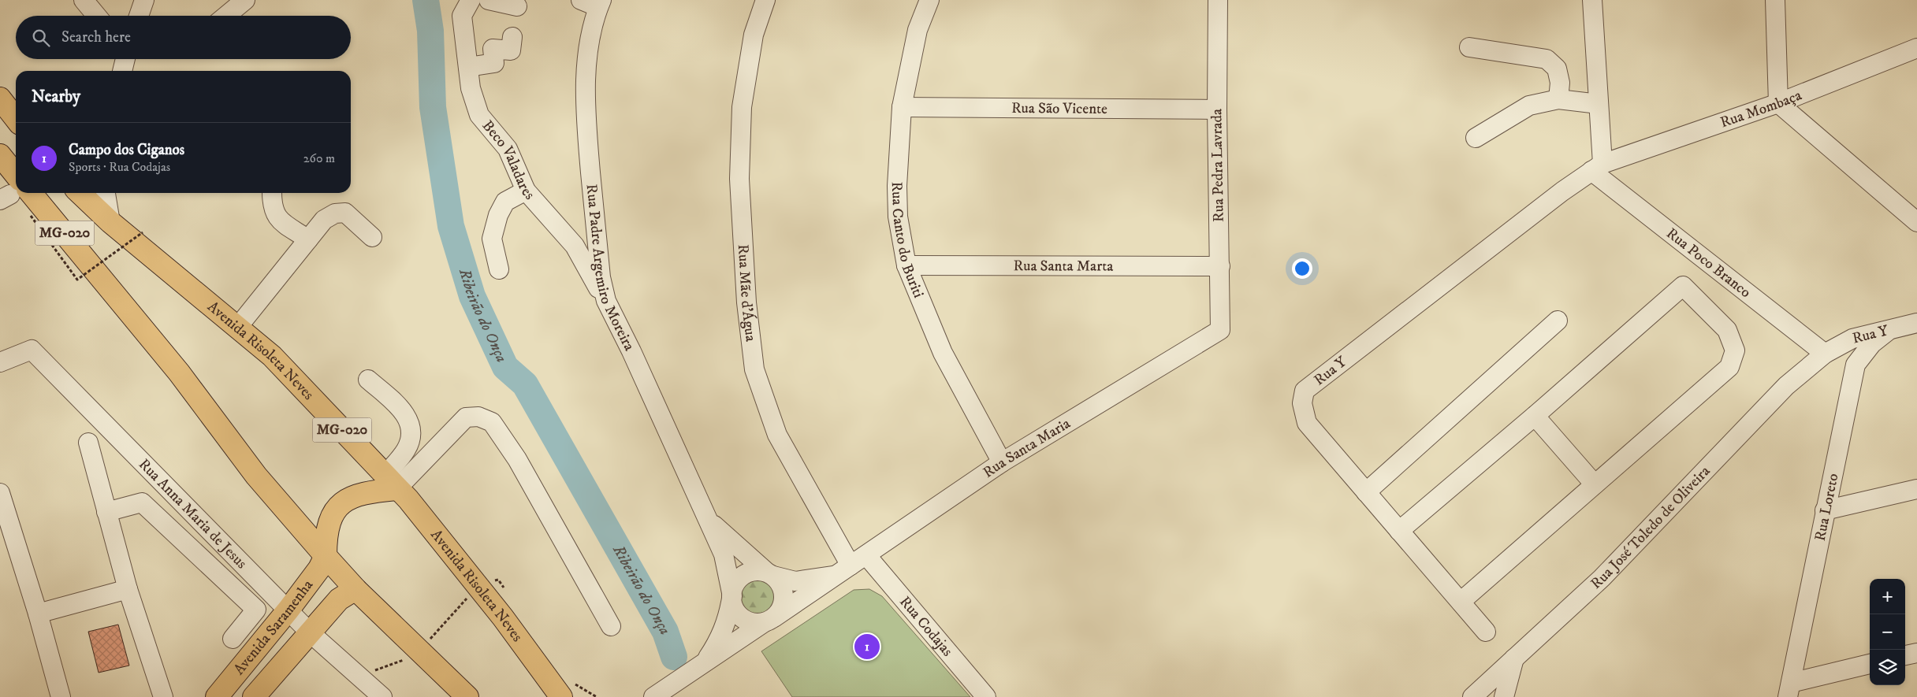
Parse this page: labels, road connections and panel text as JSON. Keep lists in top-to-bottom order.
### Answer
{
  "streets": {
    "main road": ["MG-020", "Avenida Risoleta Neves", "Avenida Saramenha"],
    "street": [
      "Rua São Vicente",
      "Rua Mombaça",
      "Beco Valadares",
      "Rua Pedra Lavrada",
      "Rua Canto do Buriti",
      "Rua Poco Branco",
      "Rua Santa Marta",
      "Rua Padre Argemiro Moreira",
      "Rua Mãe d'Água",
      "Rua Y",
      "Rua Santa Maria",
      "Rua Loreto",
      "Rua Anna Maria de Jesus",
      "Rua José Toledo de Oliveira",
      "Rua Codajas"
    ]
  },
  "crossings": [
    ["Rua São Vicente", "Rua Pedra Lavrada"],
    ["Rua São Vicente", "Rua Canto do Buriti"],
    ["Rua Mombaça", "Rua Poco Branco"],
    ["Rua Mombaça", "Rua Y"],
    ["Beco Valadares", "Rua Padre Argemiro Moreira"],
    ["Rua Pedra Lavrada", "Rua Santa Marta"],
    ["Rua Pedra Lavrada", "Rua Santa Maria"],
    ["MG-020", "Avenida Saramenha"],
    ["Rua Canto do Buriti", "Rua Santa Marta"],
    ["Rua Canto do Buriti", "Rua Santa Maria"],
    ["Rua Poco Branco", "Rua Y"],
    ["Rua Poco Branco", "Rua José Toledo de Oliveira"],
    ["Rua Padre Argemiro Moreira", "Rua Santa Maria"],
    ["Rua Mãe d'Água", "Rua Santa Maria"],
    ["Rua Y", "Rua Loreto"],
    ["Rua Y", "Rua José Toledo de Oliveira"],
    ["Rua Santa Maria", "Rua Codajas"],
    ["Rua Anna Maria de Jesus", "Avenida Saramenha"]
  ],
  "water": ["Ribeirão do Onça"],
  "page": {
    "search": "Search here",
    "heading": "Nearby",
    "list": [
      {
        "mark": "1",
        "name": "Campo dos Ciganos",
        "note": "Sports · Rua Codajas",
        "value": "260 m"
      }
    ],
    "map_buttons": ["+", "−"],
    "pins": "1"
  }
}
